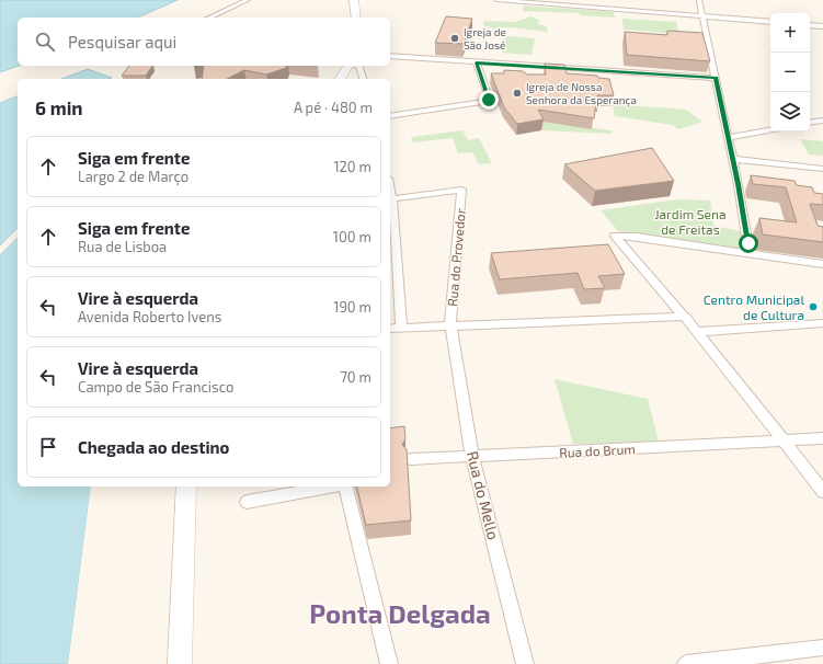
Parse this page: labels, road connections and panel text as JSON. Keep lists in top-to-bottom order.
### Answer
{
  "streets": {
    "street": ["Rua do Provedor", "Rua do Brum", "Rua do Mello"]
  },
  "crossings": [
    ["Rua do Provedor", "Rua do Mello"],
    ["Rua do Brum", "Rua do Mello"]
  ],
  "districts": ["Ponta Delgada"],
  "parks": ["Jardim Sena de Freitas"],
  "places": ["Igreja de São José", "Igreja de Nossa Senhora da Esperança", "Centro Municipal de Cultura"],
  "page": {
    "map_buttons": ["+", "−"],
    "search": "Pesquisar aqui",
    "heading": ["6 min", "A pé · 480 m"],
    "list": [
      ["Siga em frente", "Largo 2 de Março", "120 m"],
      ["Siga em frente", "Rua de Lisboa", "100 m"],
      ["Vire à esquerda", "Avenida Roberto Ivens", "190 m"],
      ["Vire à esquerda", "Campo de São Francisco", "70 m"],
      "Chegada ao destino"
    ]
  }
}
